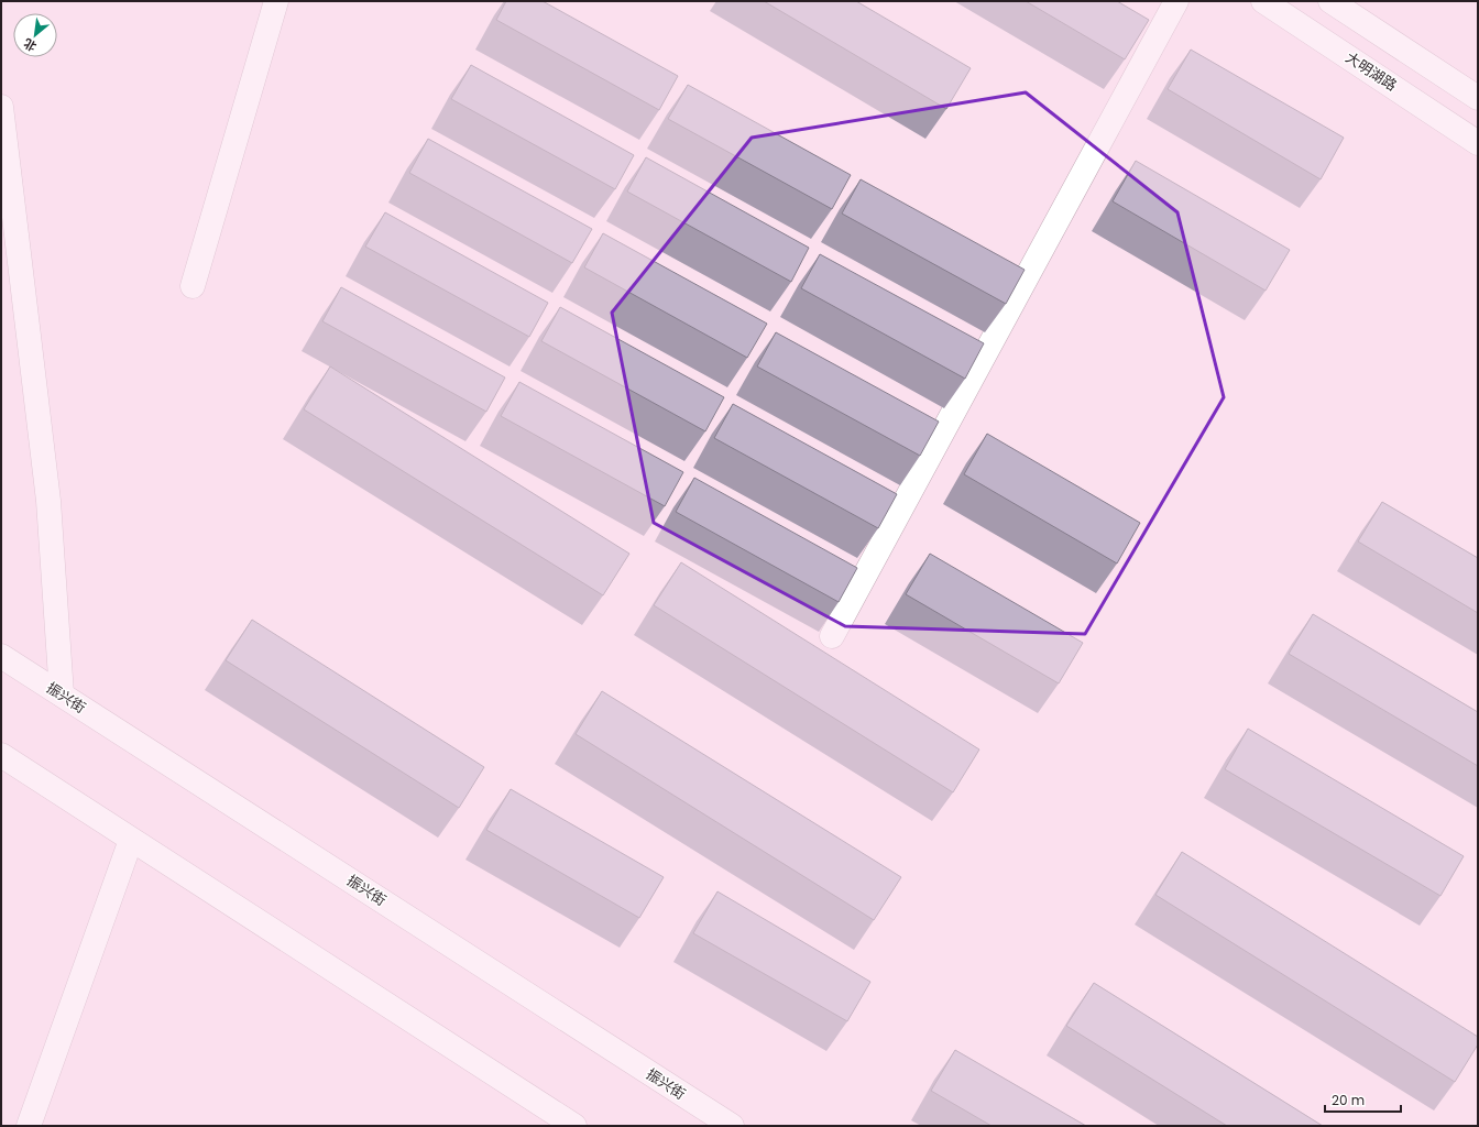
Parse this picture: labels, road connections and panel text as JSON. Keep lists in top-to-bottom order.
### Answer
{
  "streets": {
    "main road": ["大明湖路", "振兴街"]
  },
  "scale_bar": "20 m",
  "north": "bottom left"
}
